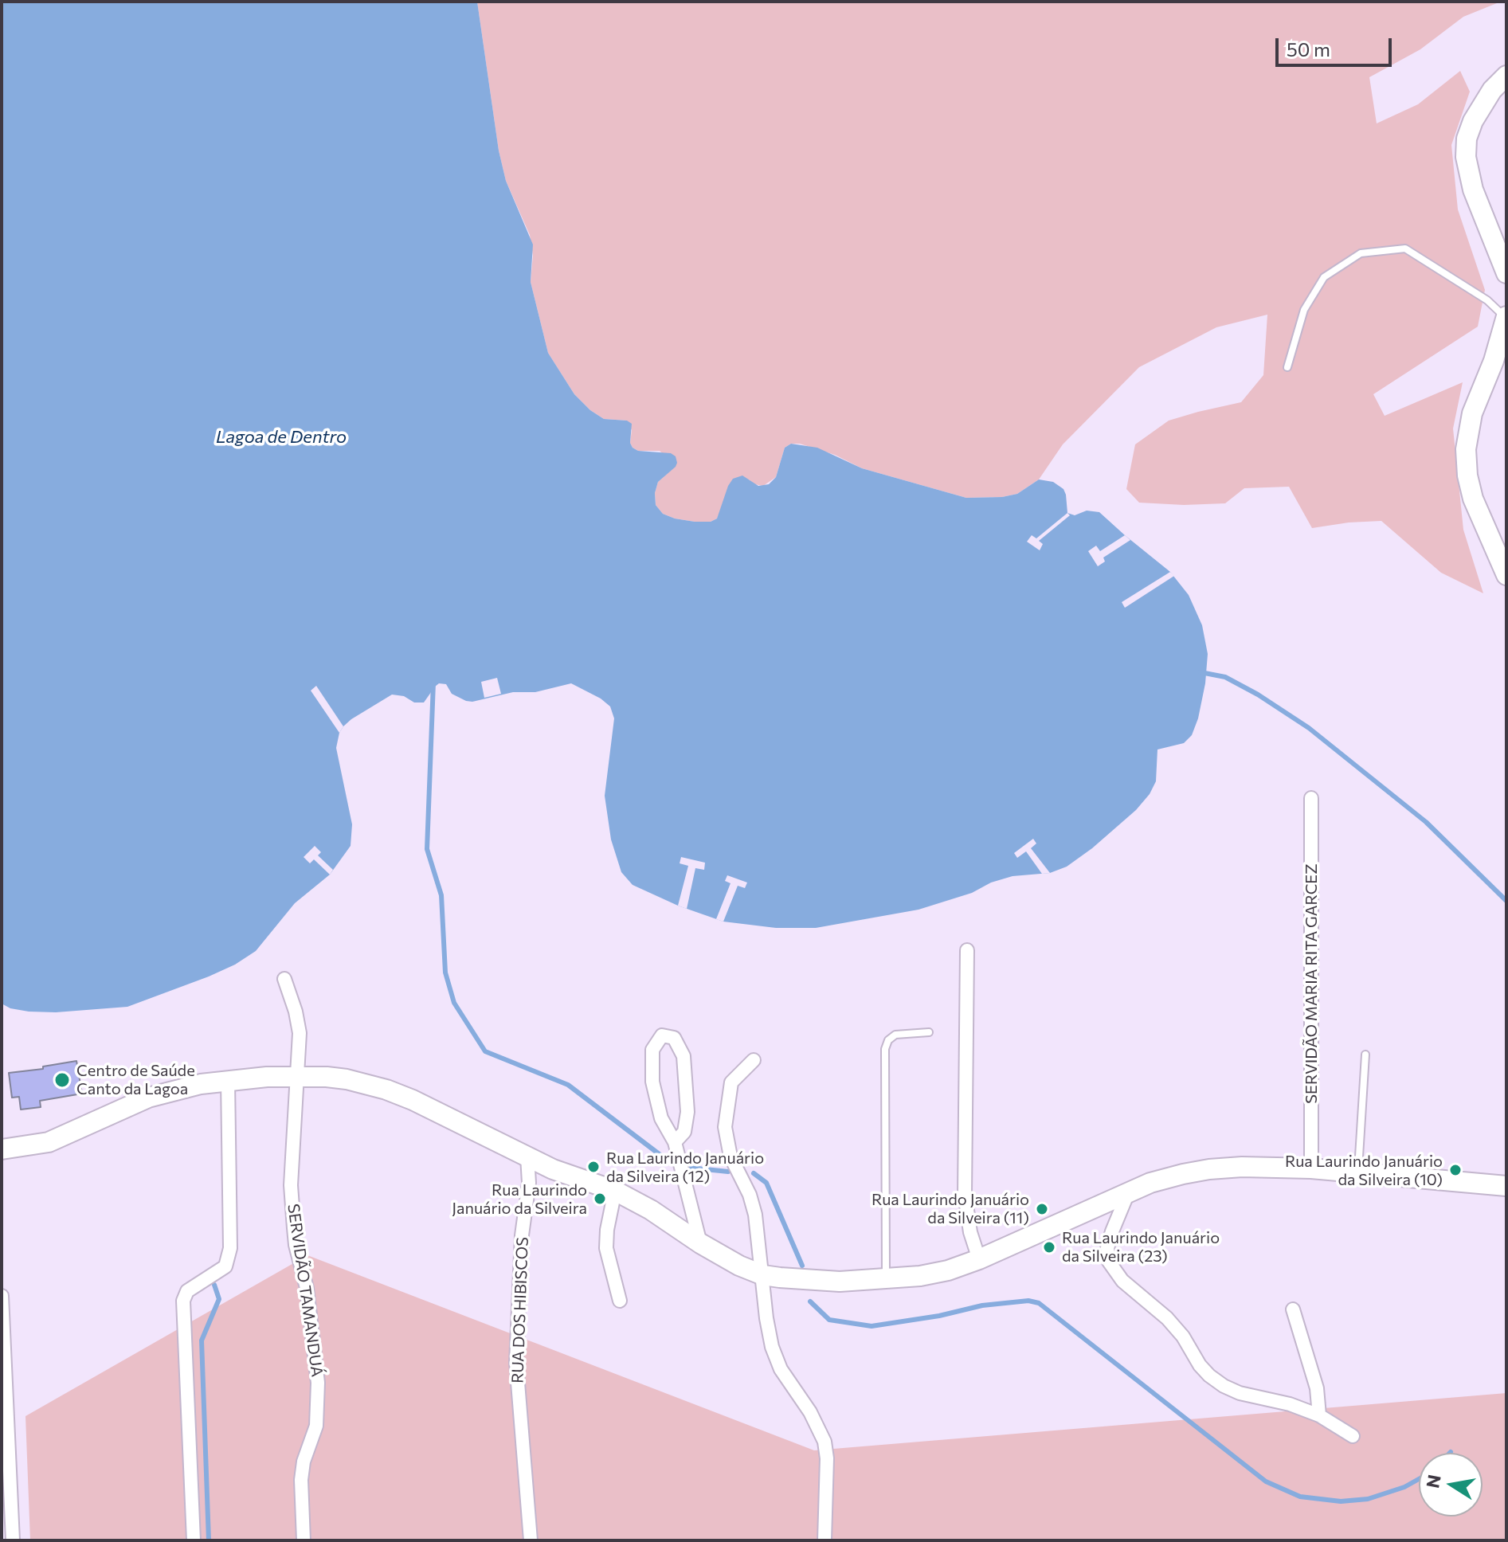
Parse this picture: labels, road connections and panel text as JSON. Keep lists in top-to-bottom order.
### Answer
{
  "streets": {
    "street": ["SERVIDÃO MARIA RITA GARCEZ", "SERVIDÃO TAMANDUÁ", "RUA DOS HIBISCOS"]
  },
  "water": ["Lagoa de Dentro"],
  "places": [
    "Centro de Saúde Canto da Lagoa",
    "Rua Laurindo Januário da Silveira (12)",
    "Rua Laurindo Januário da Silveira (10)",
    "Rua Laurindo Januário da Silveira",
    "Rua Laurindo Januário da Silveira (11)",
    "Rua Laurindo Januário da Silveira (23)"
  ],
  "scale_bar": "50 m",
  "north": "left"
}
